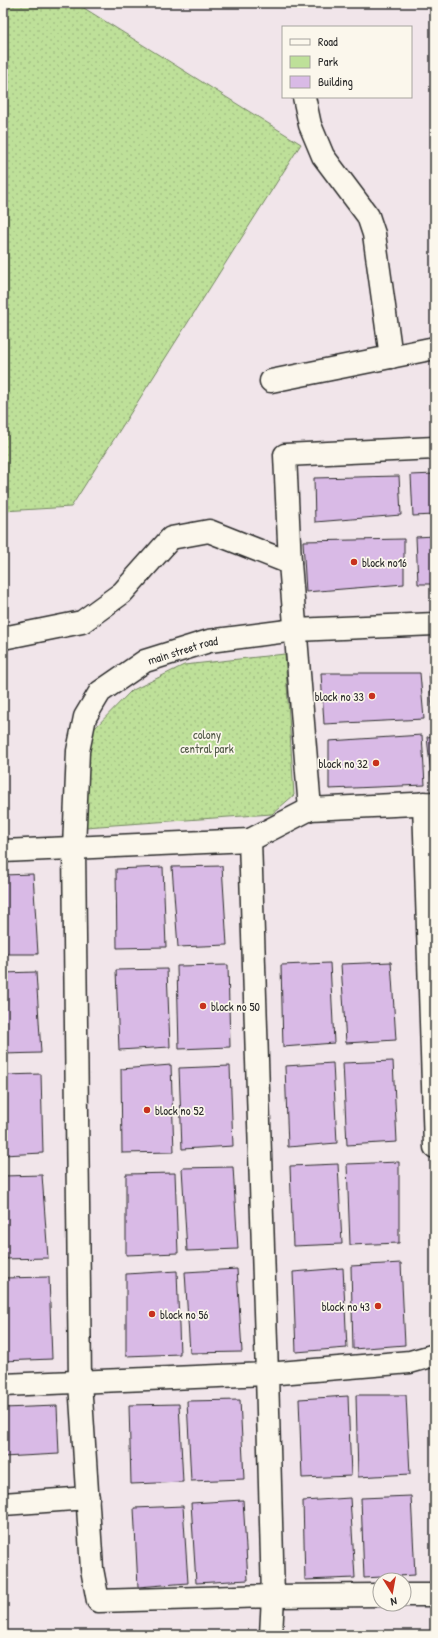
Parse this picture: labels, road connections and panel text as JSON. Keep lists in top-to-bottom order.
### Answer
{
  "streets": {
    "street": ["main street road"]
  },
  "parks": ["colony central park"],
  "places": [
    "block no16",
    "block no 33",
    "block no 32",
    "block no 50",
    "block no 52",
    "block no 43",
    "block no 56"
  ],
  "legend": ["Road", "Park", "Building"],
  "north": "bottom"
}
